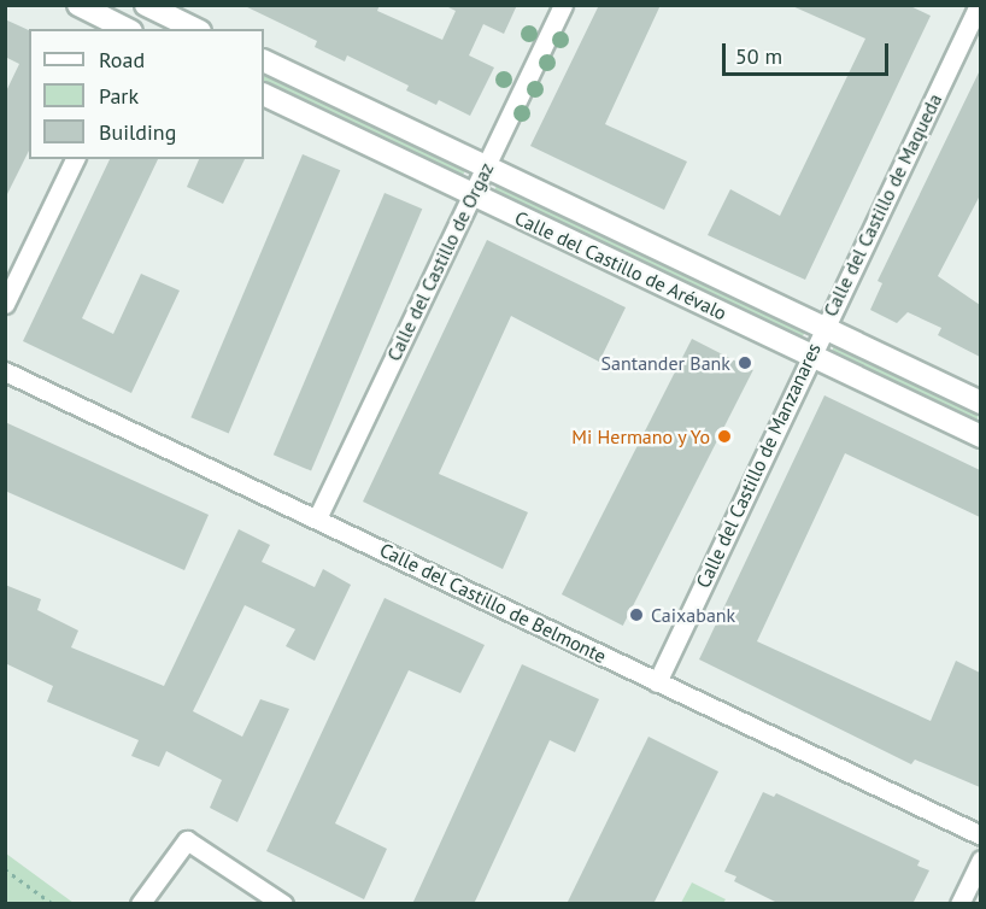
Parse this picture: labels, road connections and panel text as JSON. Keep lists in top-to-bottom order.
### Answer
{
  "streets": {
    "street": [
      "Calle del Castillo de Maqueda",
      "Calle del Castillo de Orgaz",
      "Calle del Castillo de Arévalo",
      "Calle del Castillo de Manzanares",
      "Calle del Castillo de Belmonte"
    ]
  },
  "crossings": [
    ["Calle del Castillo de Maqueda", "Calle del Castillo de Arévalo"],
    ["Calle del Castillo de Maqueda", "Calle del Castillo de Manzanares"],
    ["Calle del Castillo de Orgaz", "Calle del Castillo de Arévalo"],
    ["Calle del Castillo de Orgaz", "Calle del Castillo de Belmonte"],
    ["Calle del Castillo de Arévalo", "Calle del Castillo de Manzanares"],
    ["Calle del Castillo de Manzanares", "Calle del Castillo de Belmonte"]
  ],
  "places": ["Santander Bank", "Mi Hermano y Yo", "Caixabank"],
  "legend": ["Road", "Park", "Building"],
  "scale_bar": "50 m"
}
